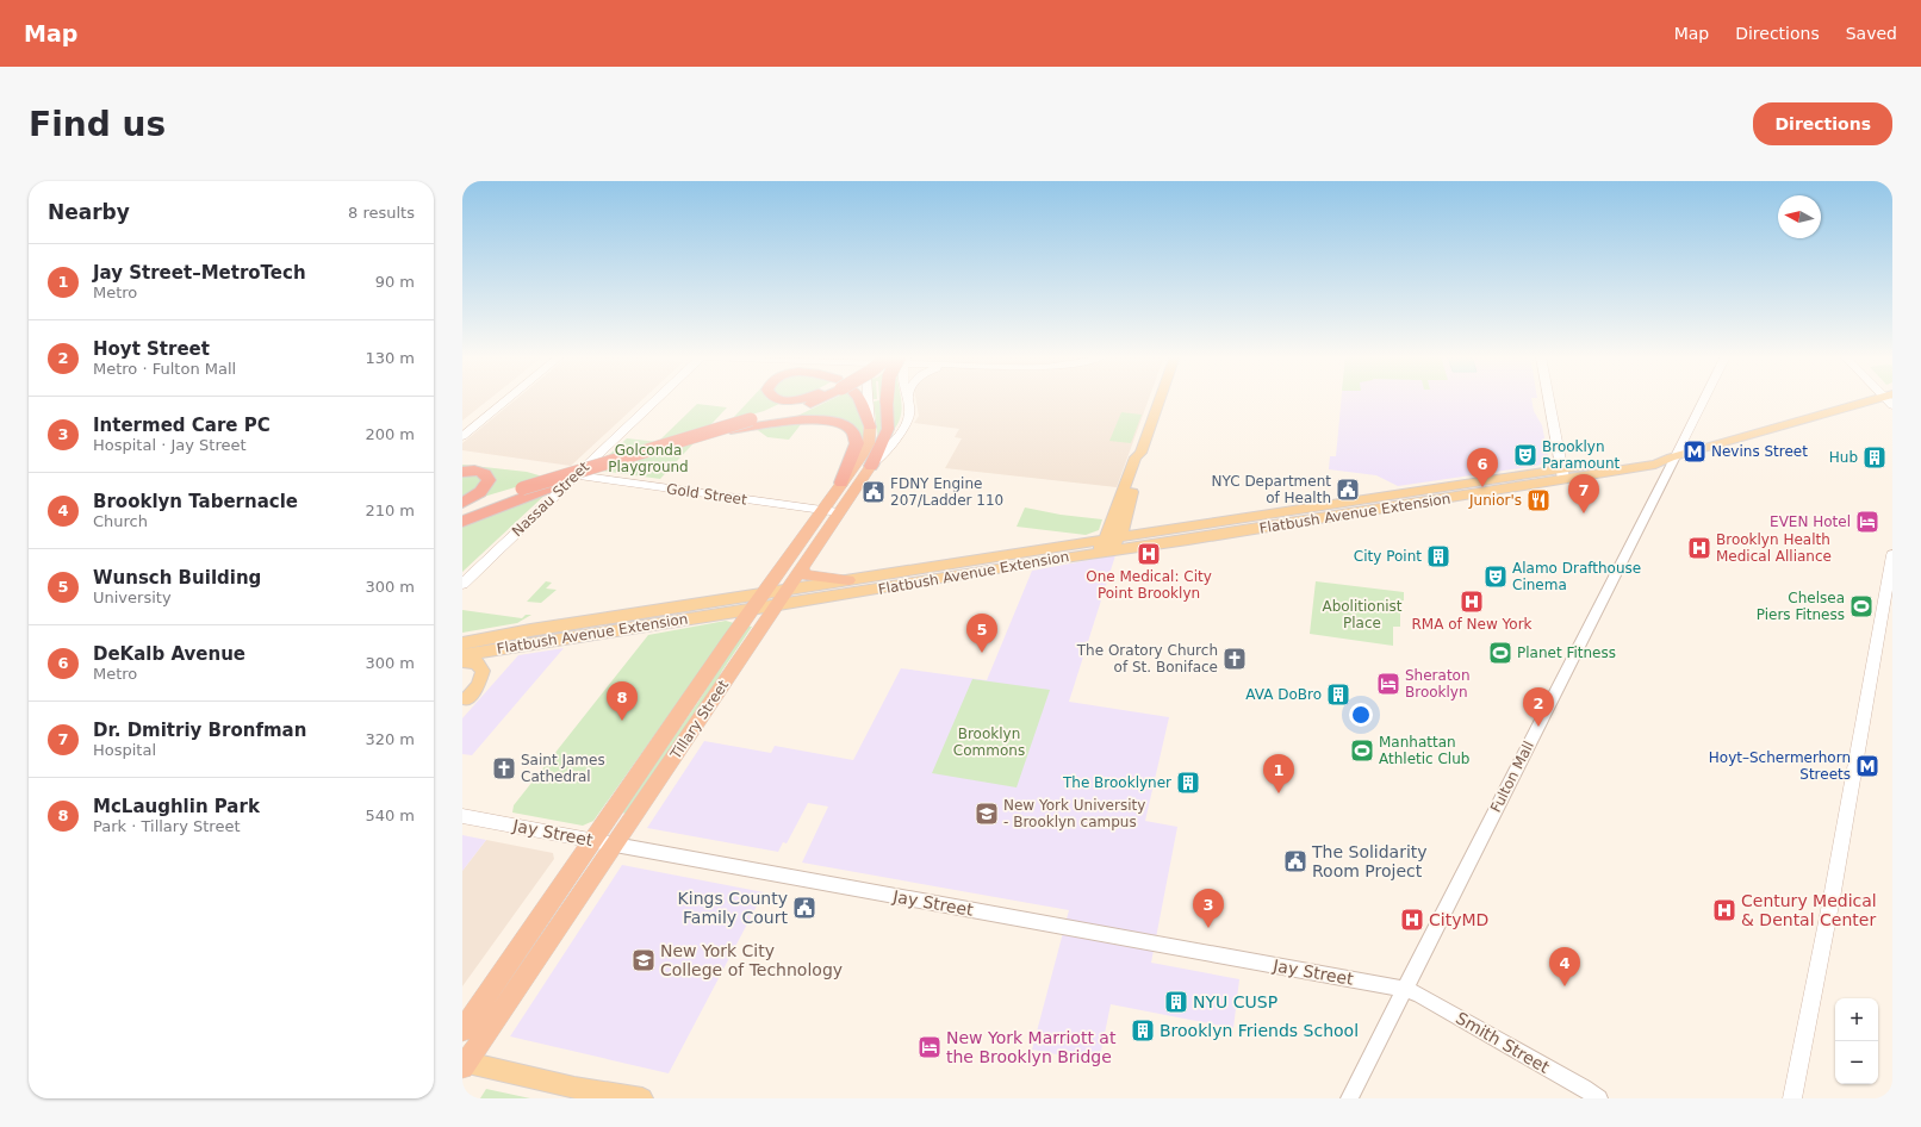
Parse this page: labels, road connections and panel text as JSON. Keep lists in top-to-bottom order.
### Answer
{
  "streets": {
    "highway": ["Tillary Street"],
    "main road": [
      "Gold Street",
      "Nassau Street",
      "Flatbush Avenue Extension",
      "Jay Street"
    ],
    "street": ["Fulton Mall", "Smith Street"]
  },
  "crossings": [
    ["Gold Street", "Nassau Street"],
    ["Gold Street", "Tillary Street"],
    ["Flatbush Avenue Extension", "Tillary Street"],
    ["Flatbush Avenue Extension", "Fulton Mall"],
    ["Tillary Street", "Jay Street"],
    ["Fulton Mall", "Jay Street"],
    ["Fulton Mall", "Smith Street"],
    ["Jay Street", "Smith Street"]
  ],
  "parks": ["Golconda Playground", "Abolitionist Place", "Brooklyn Commons"],
  "places": {
    "metro station": ["Nevins Street", "Hoyt–Schermerhorn Streets"],
    "theatre": ["Brooklyn Paramount", "Alamo Drafthouse Cinema"],
    "building": [
      "Hub",
      "City Point",
      "AVA DoBro",
      "The Brooklyner",
      "NYU CUSP",
      "Brooklyn Friends School"
    ],
    "public building": [
      "NYC Department of Health",
      "FDNY Engine 207/Ladder 110",
      "The Solidarity Room Project",
      "Kings County Family Court"
    ],
    "restaurant": ["Junior's"],
    "hotel": ["EVEN Hotel", "Sheraton Brooklyn", "New York Marriott at the Brooklyn Bridge"],
    "hospital": [
      "Brooklyn Health Medical Alliance",
      "One Medical: City Point Brooklyn",
      "RMA of New York",
      "Century Medical & Dental Center",
      "CityMD"
    ],
    "sports": ["Chelsea Piers Fitness", "Planet Fitness", "Manhattan Athletic Club"],
    "church": ["The Oratory Church of St. Boniface", "Saint James Cathedral"],
    "school or university": ["New York University - Brooklyn campus", "New York City College of Technology"]
  },
  "north": "left",
  "page": {
    "header": "Map",
    "nav": ["Map", "Directions", "Saved"],
    "buttons": "Directions",
    "title": "Find us",
    "heading": ["Nearby", "8 results"],
    "list": [
      {
        "mark": "1",
        "name": "Jay Street–MetroTech",
        "note": "Metro",
        "value": "90 m"
      },
      {
        "mark": "2",
        "name": "Hoyt Street",
        "note": "Metro · Fulton Mall",
        "value": "130 m"
      },
      {
        "mark": "3",
        "name": "Intermed Care PC",
        "note": "Hospital · Jay Street",
        "value": "200 m"
      },
      {
        "mark": "4",
        "name": "Brooklyn Tabernacle",
        "note": "Church",
        "value": "210 m"
      },
      {
        "mark": "5",
        "name": "Wunsch Building",
        "note": "University",
        "value": "300 m"
      },
      {
        "mark": "6",
        "name": "DeKalb Avenue",
        "note": "Metro",
        "value": "300 m"
      },
      {
        "mark": "7",
        "name": "Dr. Dmitriy Bronfman",
        "note": "Hospital",
        "value": "320 m"
      },
      {
        "mark": "8",
        "name": "McLaughlin Park",
        "note": "Park · Tillary Street",
        "value": "540 m"
      }
    ],
    "pins": [
      "6",
      "7",
      "5",
      "8",
      "2",
      "1",
      "3",
      "4"
    ],
    "map_buttons": ["+", "−"]
  }
}
